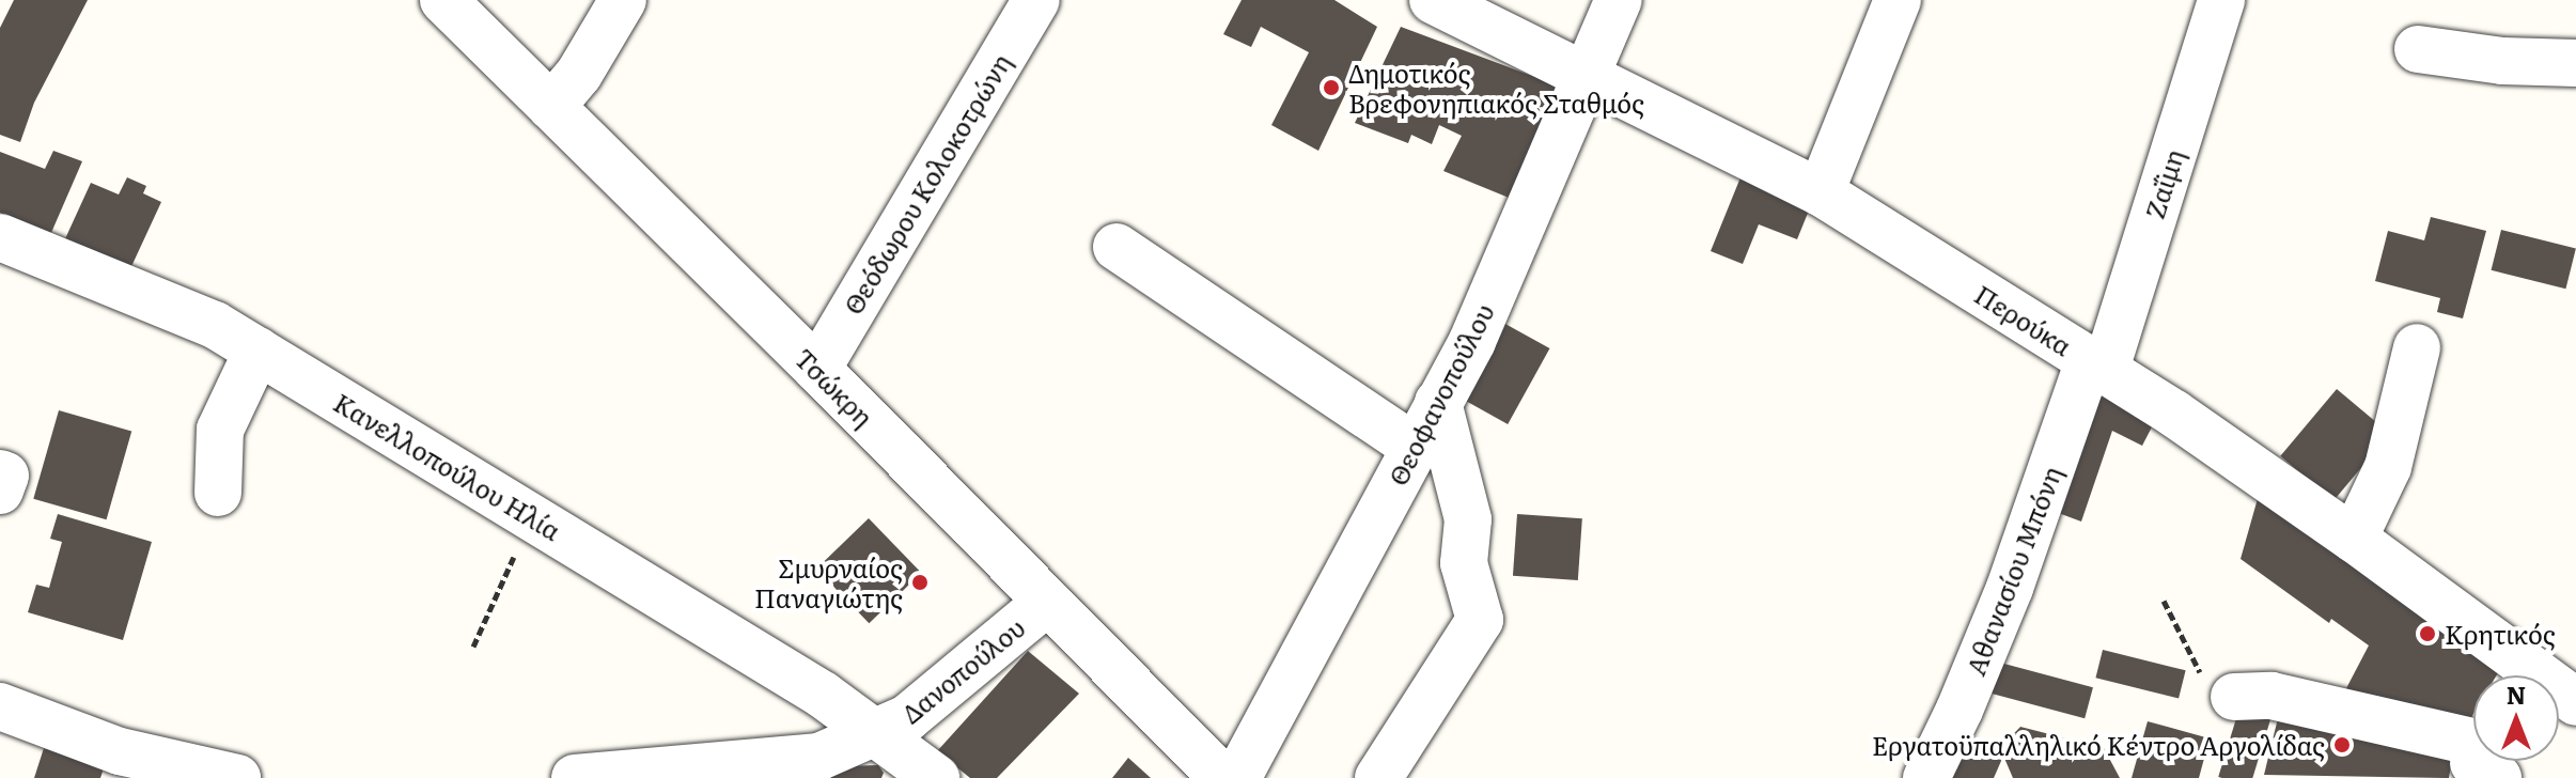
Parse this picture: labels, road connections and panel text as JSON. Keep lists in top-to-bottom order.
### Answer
{
  "streets": {
    "street": [
      "Θεόδωρου Κολοκοτρώνη",
      "Ζαΐμη",
      "Περούκα",
      "Τσώκρη",
      "Θεοφανοπούλου",
      "Κανελλοπούλου Ηλία",
      "Αθανασίου Μπόνη",
      "Δανοπούλου"
    ]
  },
  "crossings": [
    ["Θεόδωρου Κολοκοτρώνη", "Τσώκρη"],
    ["Ζαΐμη", "Περούκα"],
    ["Ζαΐμη", "Αθανασίου Μπόνη"],
    ["Περούκα", "Θεοφανοπούλου"],
    ["Περούκα", "Αθανασίου Μπόνη"],
    ["Τσώκρη", "Δανοπούλου"],
    ["Κανελλοπούλου Ηλία", "Δανοπούλου"]
  ],
  "places": [
    "Δημοτικός Βρεφονηπιακός Σταθμός",
    "Σμυρναίος Παναγιώτης",
    "Κρητικός",
    "Εργατοϋπαλληλικό Κέντρο Αργολίδας"
  ],
  "north": "top"
}
